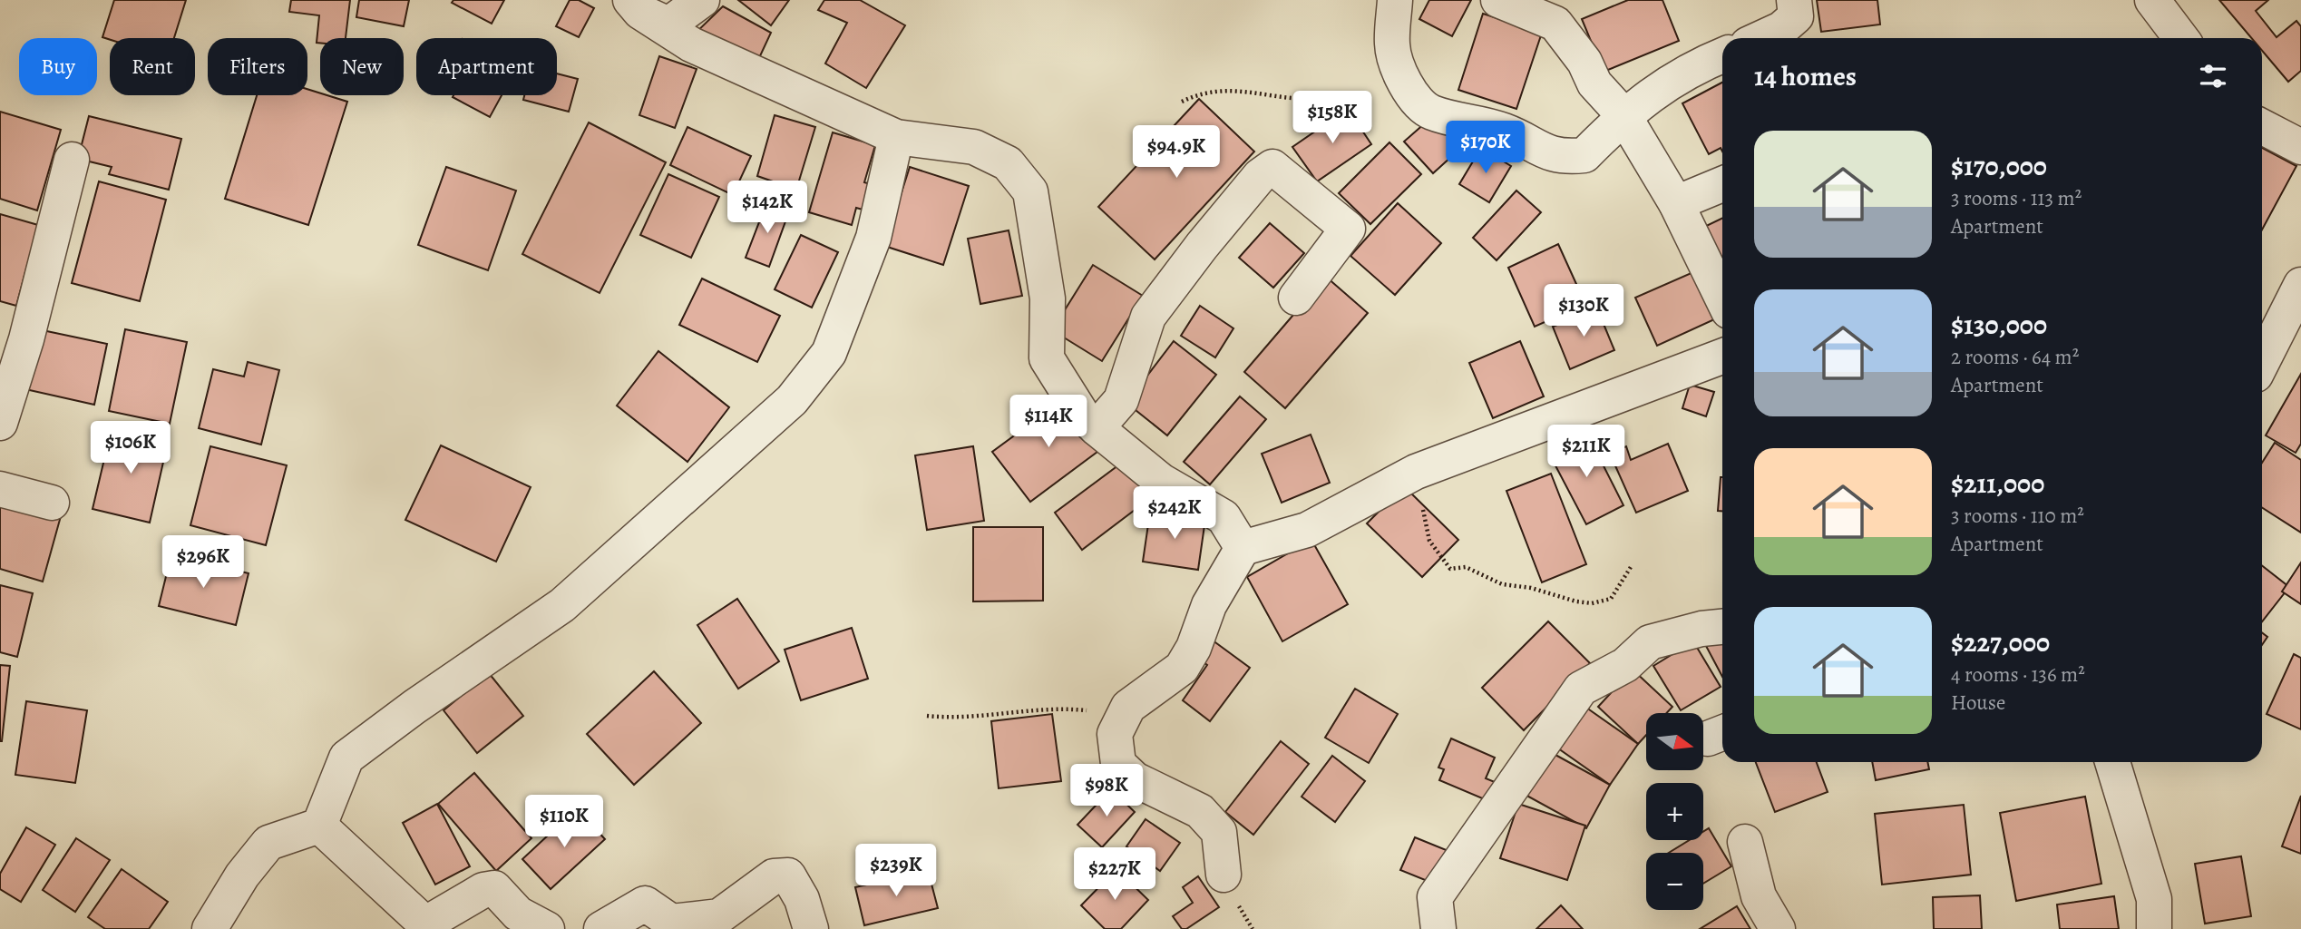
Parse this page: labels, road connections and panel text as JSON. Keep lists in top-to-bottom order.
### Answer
{
  "north": "right",
  "page": {
    "chip": [
      "Buy",
      "Rent",
      "Filters",
      "New",
      "Apartment"
    ],
    "heading": "14 homes",
    "price": [
      "$158K",
      "$170K",
      "$94.9K",
      "$142K",
      "$130K",
      "$114K",
      "$106K",
      "$211K",
      "$242K",
      "$296K",
      "$98K",
      "$110K",
      "$239K",
      "$227K"
    ],
    "list": [
      {
        "name": "$170,000",
        "note": "3 rooms · 113 m² · Apartment"
      },
      {
        "name": "$130,000",
        "note": "2 rooms · 64 m² · Apartment"
      },
      {
        "name": "$211,000",
        "note": "3 rooms · 110 m² · Apartment"
      },
      {
        "name": "$227,000",
        "note": "4 rooms · 136 m² · House"
      }
    ],
    "map_buttons": ["+", "−"]
  }
}
